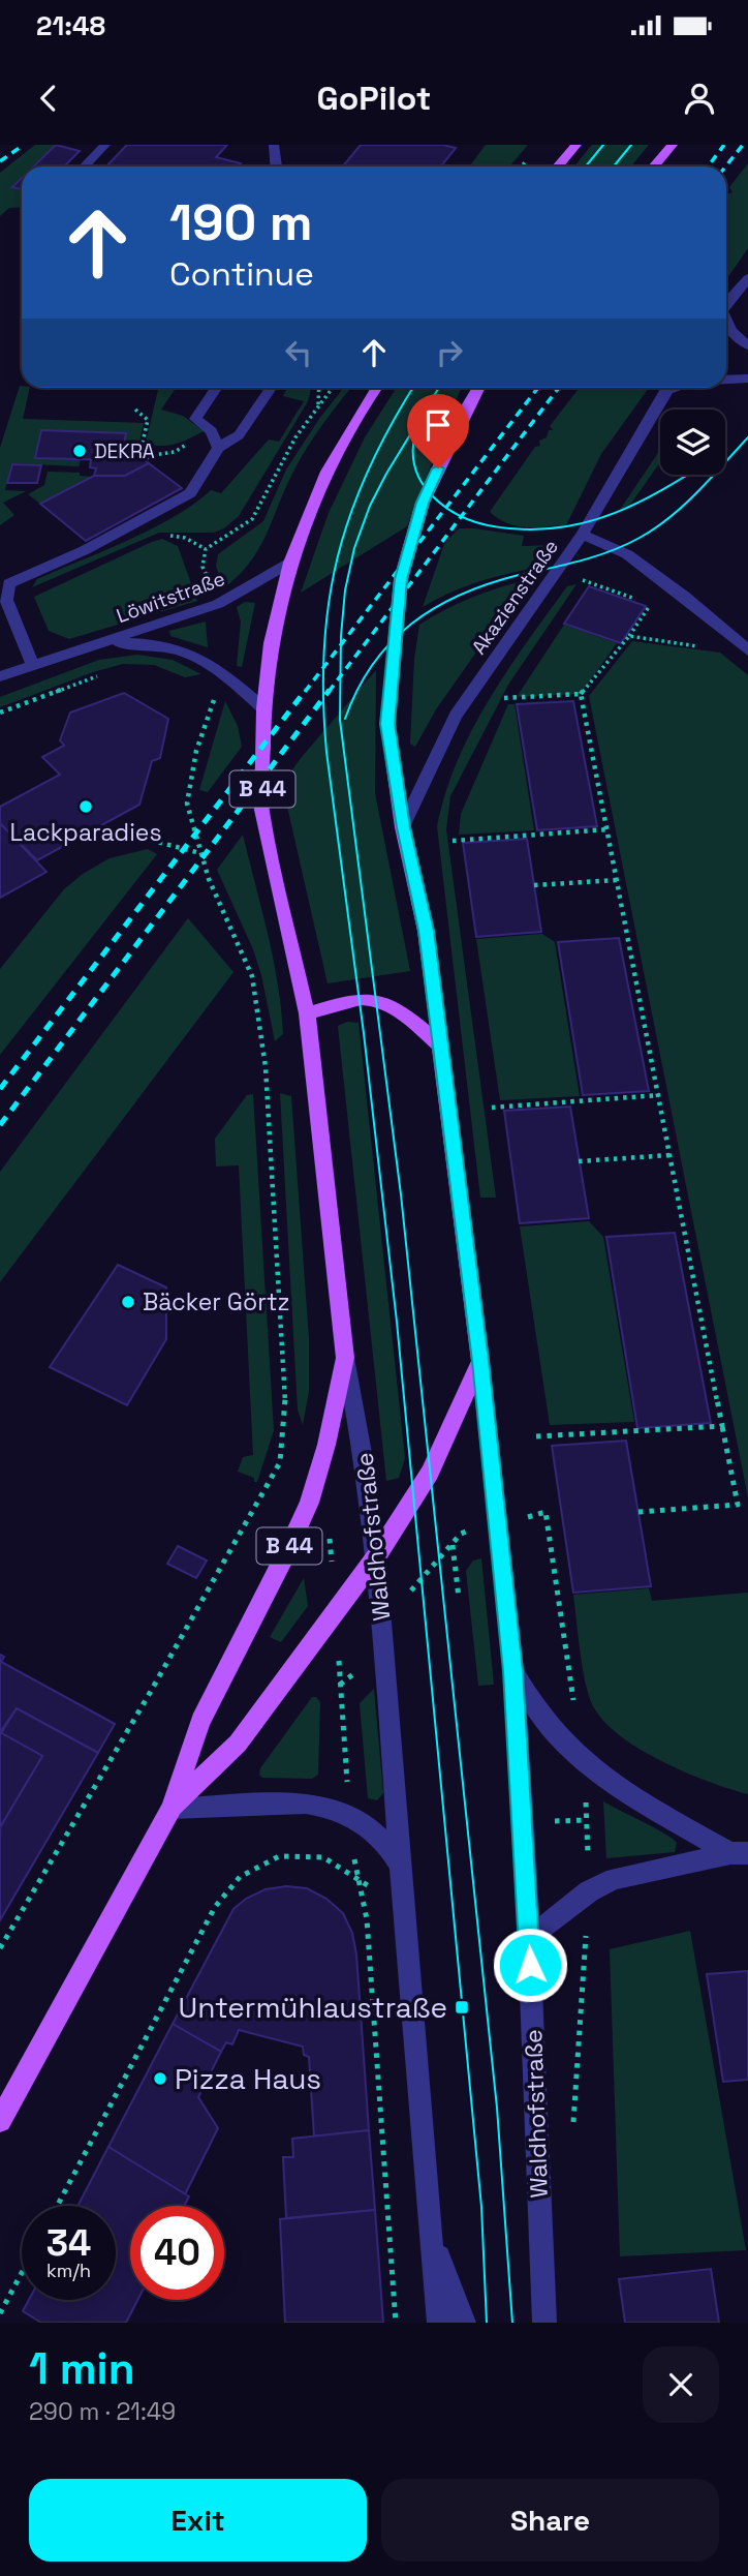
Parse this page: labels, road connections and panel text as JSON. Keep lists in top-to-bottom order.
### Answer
{
  "streets": {
    "main road": ["B 44", "Waldhofstraße"],
    "street": ["Löwitstraße", "Akazienstraße"]
  },
  "crossings": [
    ["Löwitstraße", "B 44"],
    ["Akazienstraße", "Waldhofstraße"],
    ["B 44", "Waldhofstraße"]
  ],
  "places": {
    "other": [
      "DEKRA",
      "Lackparadies",
      "Bäcker Görtz",
      "Pizza Haus"
    ],
    "transit": ["Untermühlaustraße"]
  },
  "page": {
    "status": "21:48",
    "header": "GoPilot",
    "turn": ["190 m", "Continue"],
    "speed": "34 km/h",
    "limit": "40",
    "heading": ["1 min", "290 m · 21:49"],
    "buttons": ["Exit", "Share"]
  }
}
